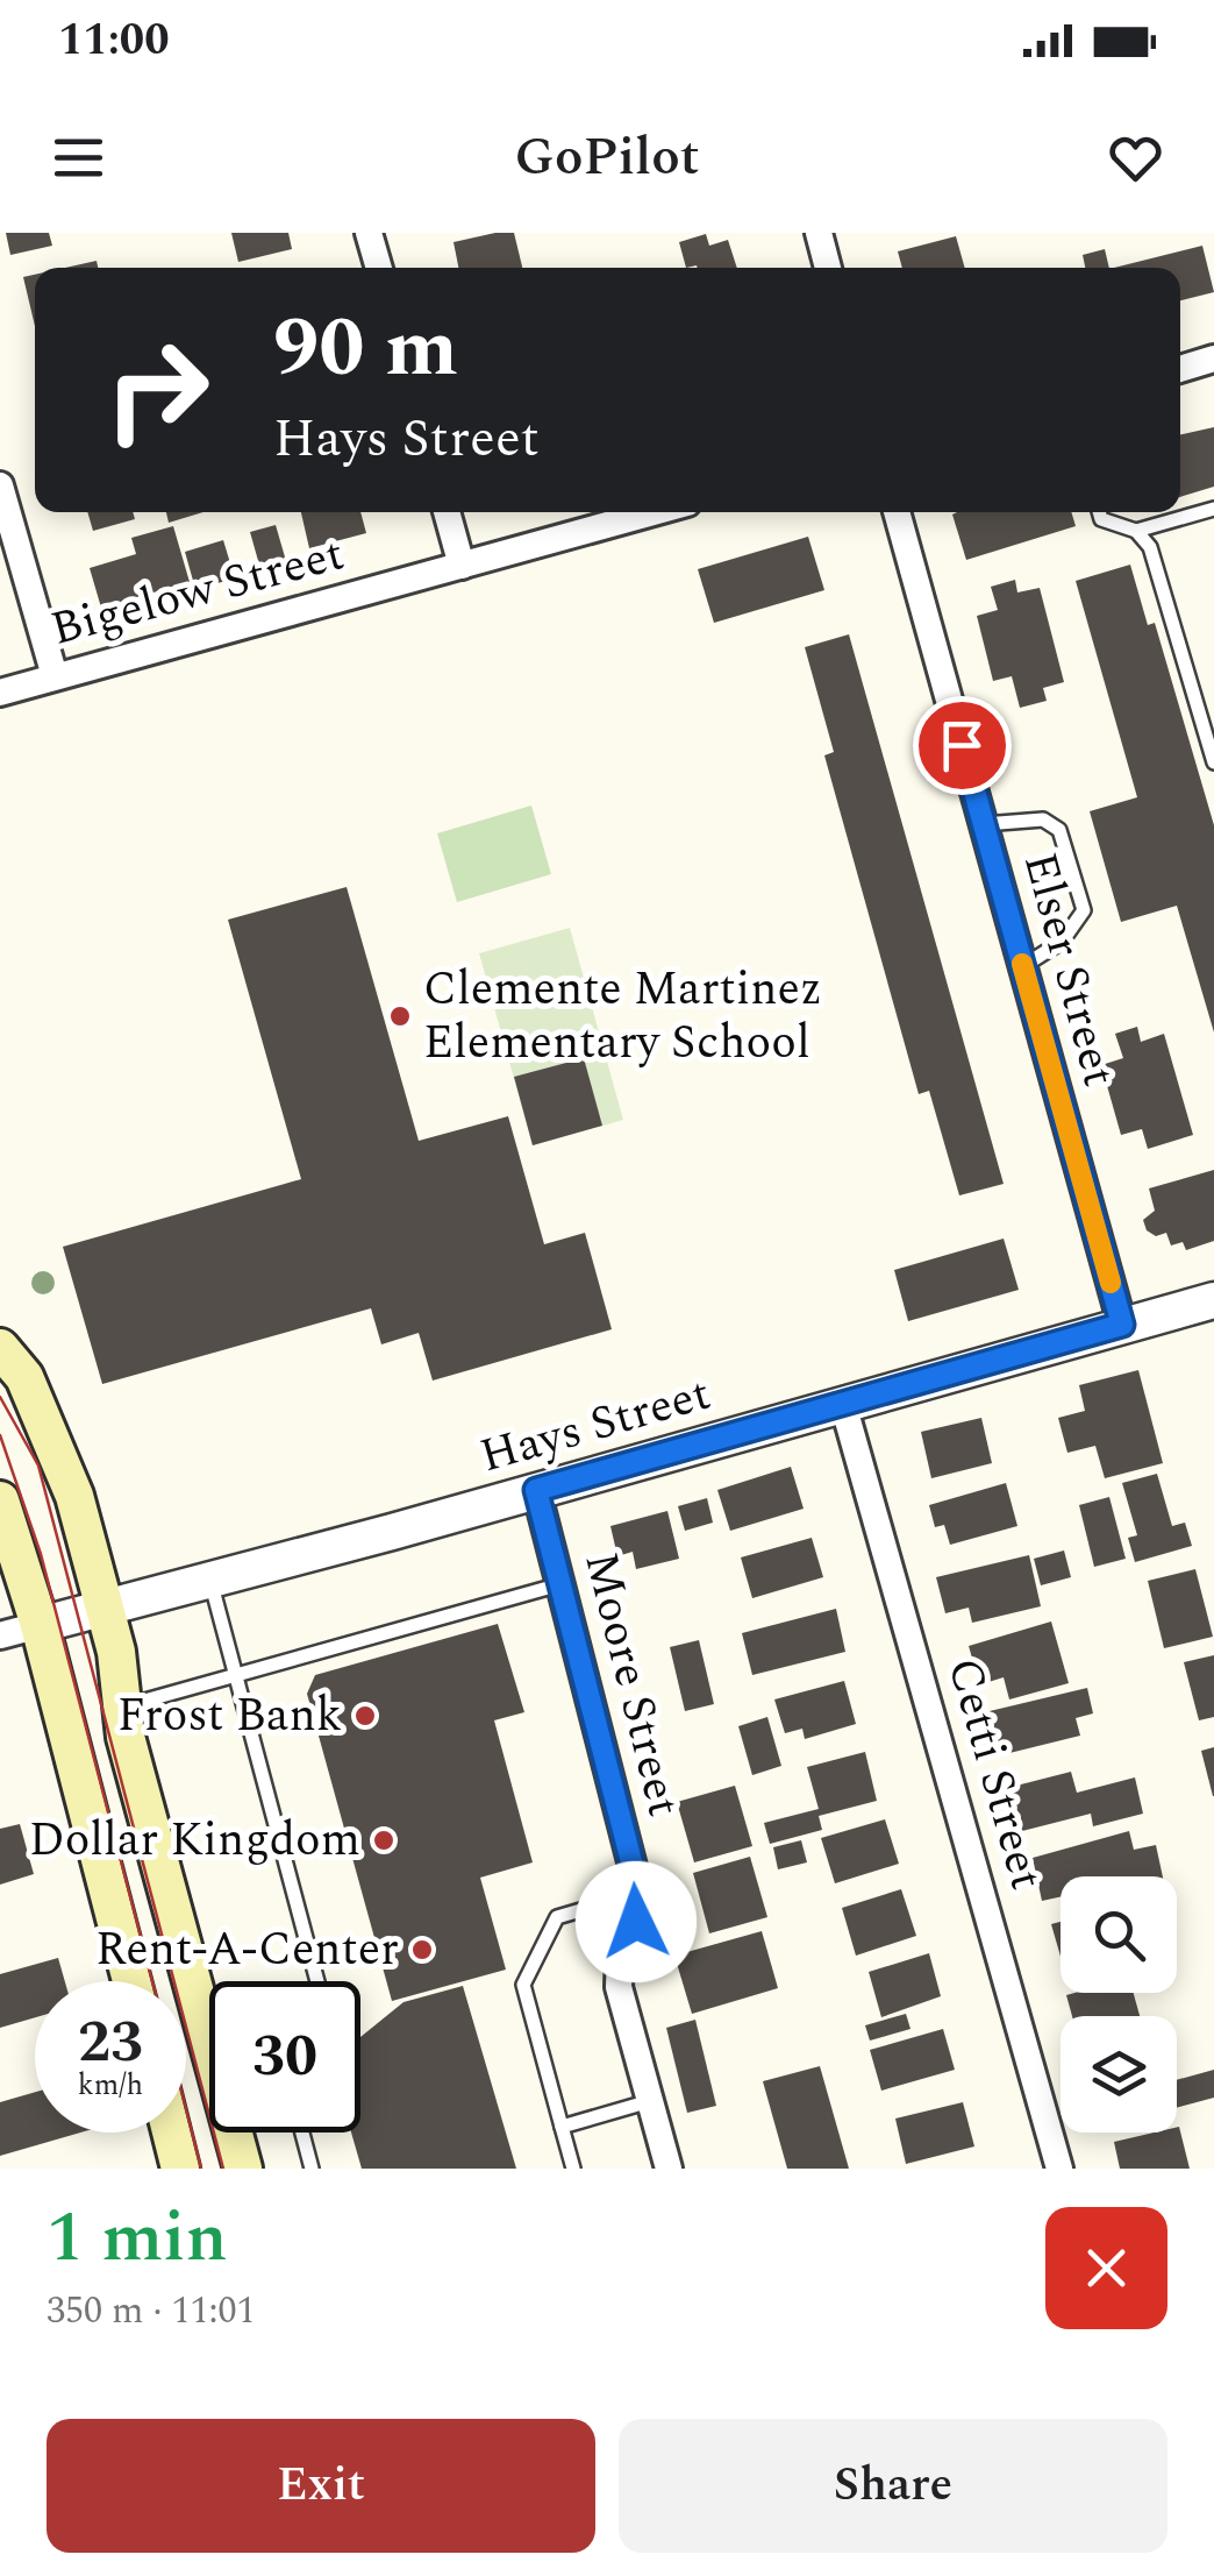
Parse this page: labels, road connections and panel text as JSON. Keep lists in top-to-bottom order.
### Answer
{
  "streets": {
    "street": [
      "Bigelow Street",
      "Elser Street",
      "Hays Street",
      "Moore Street",
      "Cetti Street"
    ]
  },
  "crossings": [
    ["Elser Street", "Hays Street"],
    ["Hays Street", "Moore Street"],
    ["Hays Street", "Cetti Street"]
  ],
  "places": [
    "Clemente Martinez Elementary School",
    "Frost Bank",
    "Dollar Kingdom",
    "Rent-A-Center"
  ],
  "page": {
    "status": "11:00",
    "header": "GoPilot",
    "turn": ["90 m", "Hays Street"],
    "speed": "23 km/h",
    "limit": "30",
    "heading": ["1 min", "350 m · 11:01"],
    "buttons": ["Exit", "Share"]
  }
}
